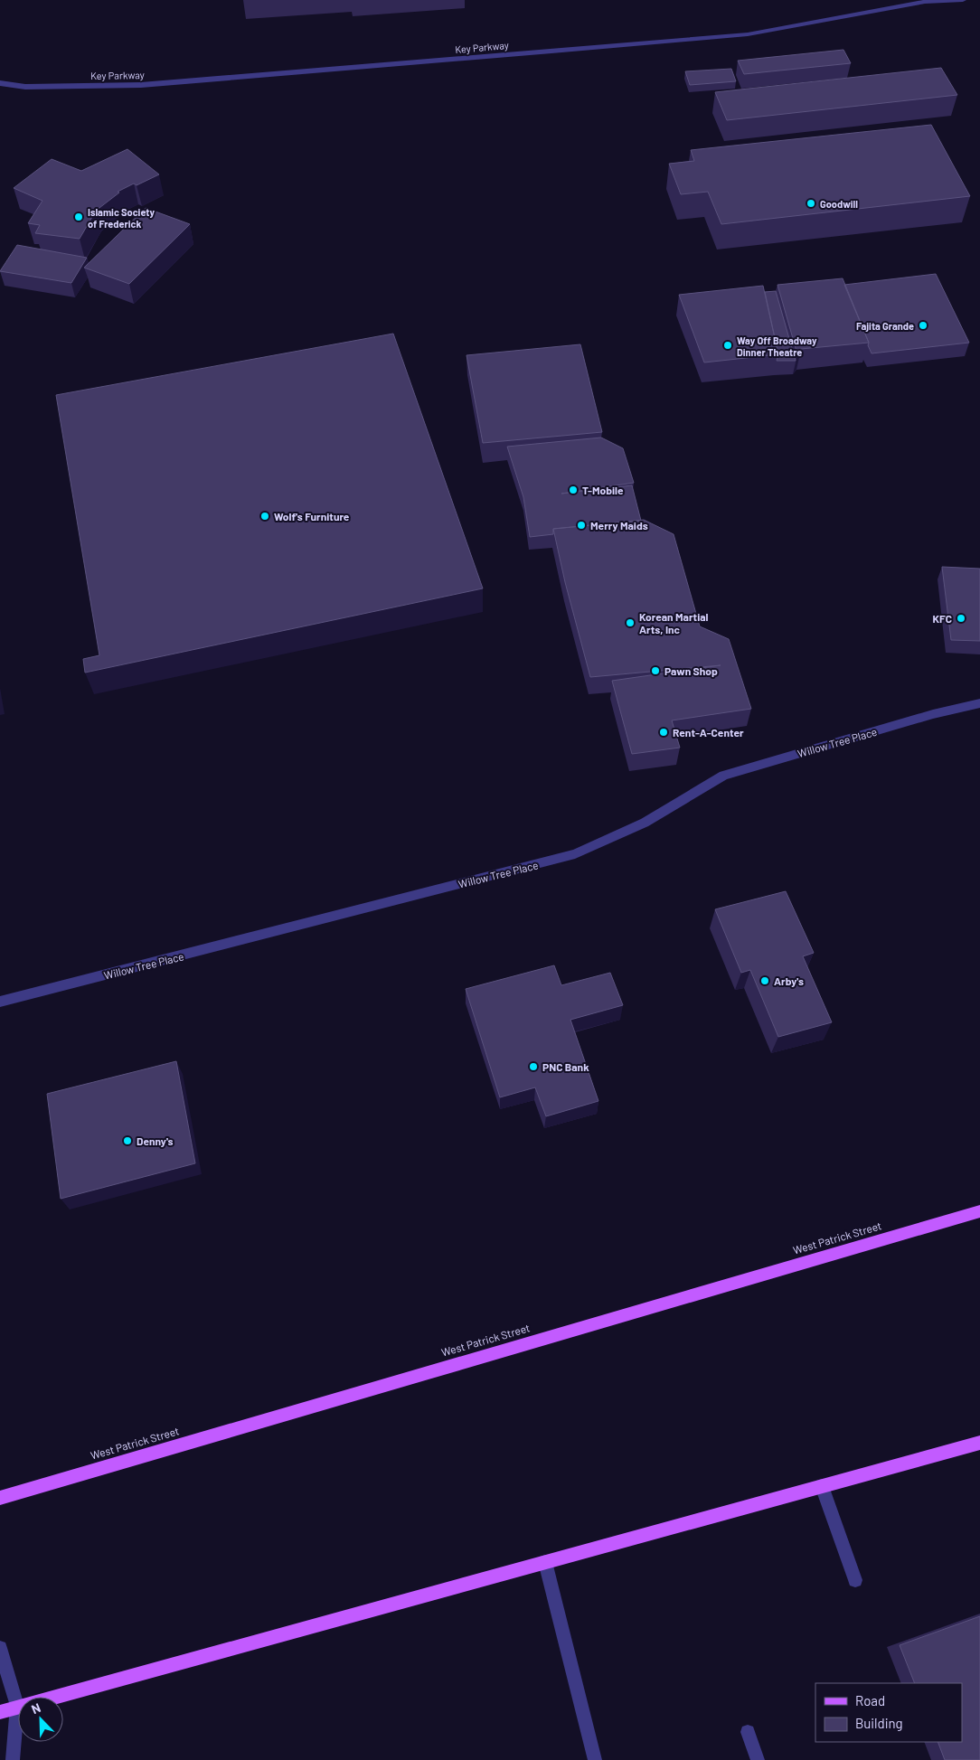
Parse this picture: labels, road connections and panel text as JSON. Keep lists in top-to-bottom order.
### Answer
{
  "streets": {
    "main road": ["West Patrick Street"],
    "street": ["Key Parkway", "Willow Tree Place"]
  },
  "places": [
    "Goodwill",
    "Islamic Society of Frederick",
    "Fajita Grande",
    "Way Off Broadway Dinner Theatre",
    "T-Mobile",
    "Wolf's Furniture",
    "Merry Maids",
    "KFC",
    "Korean Martial Arts, Inc",
    "Pawn Shop",
    "Rent-A-Center",
    "Arby's",
    "PNC Bank",
    "Denny's"
  ],
  "legend": ["Road", "Building"],
  "north": "top left"
}
